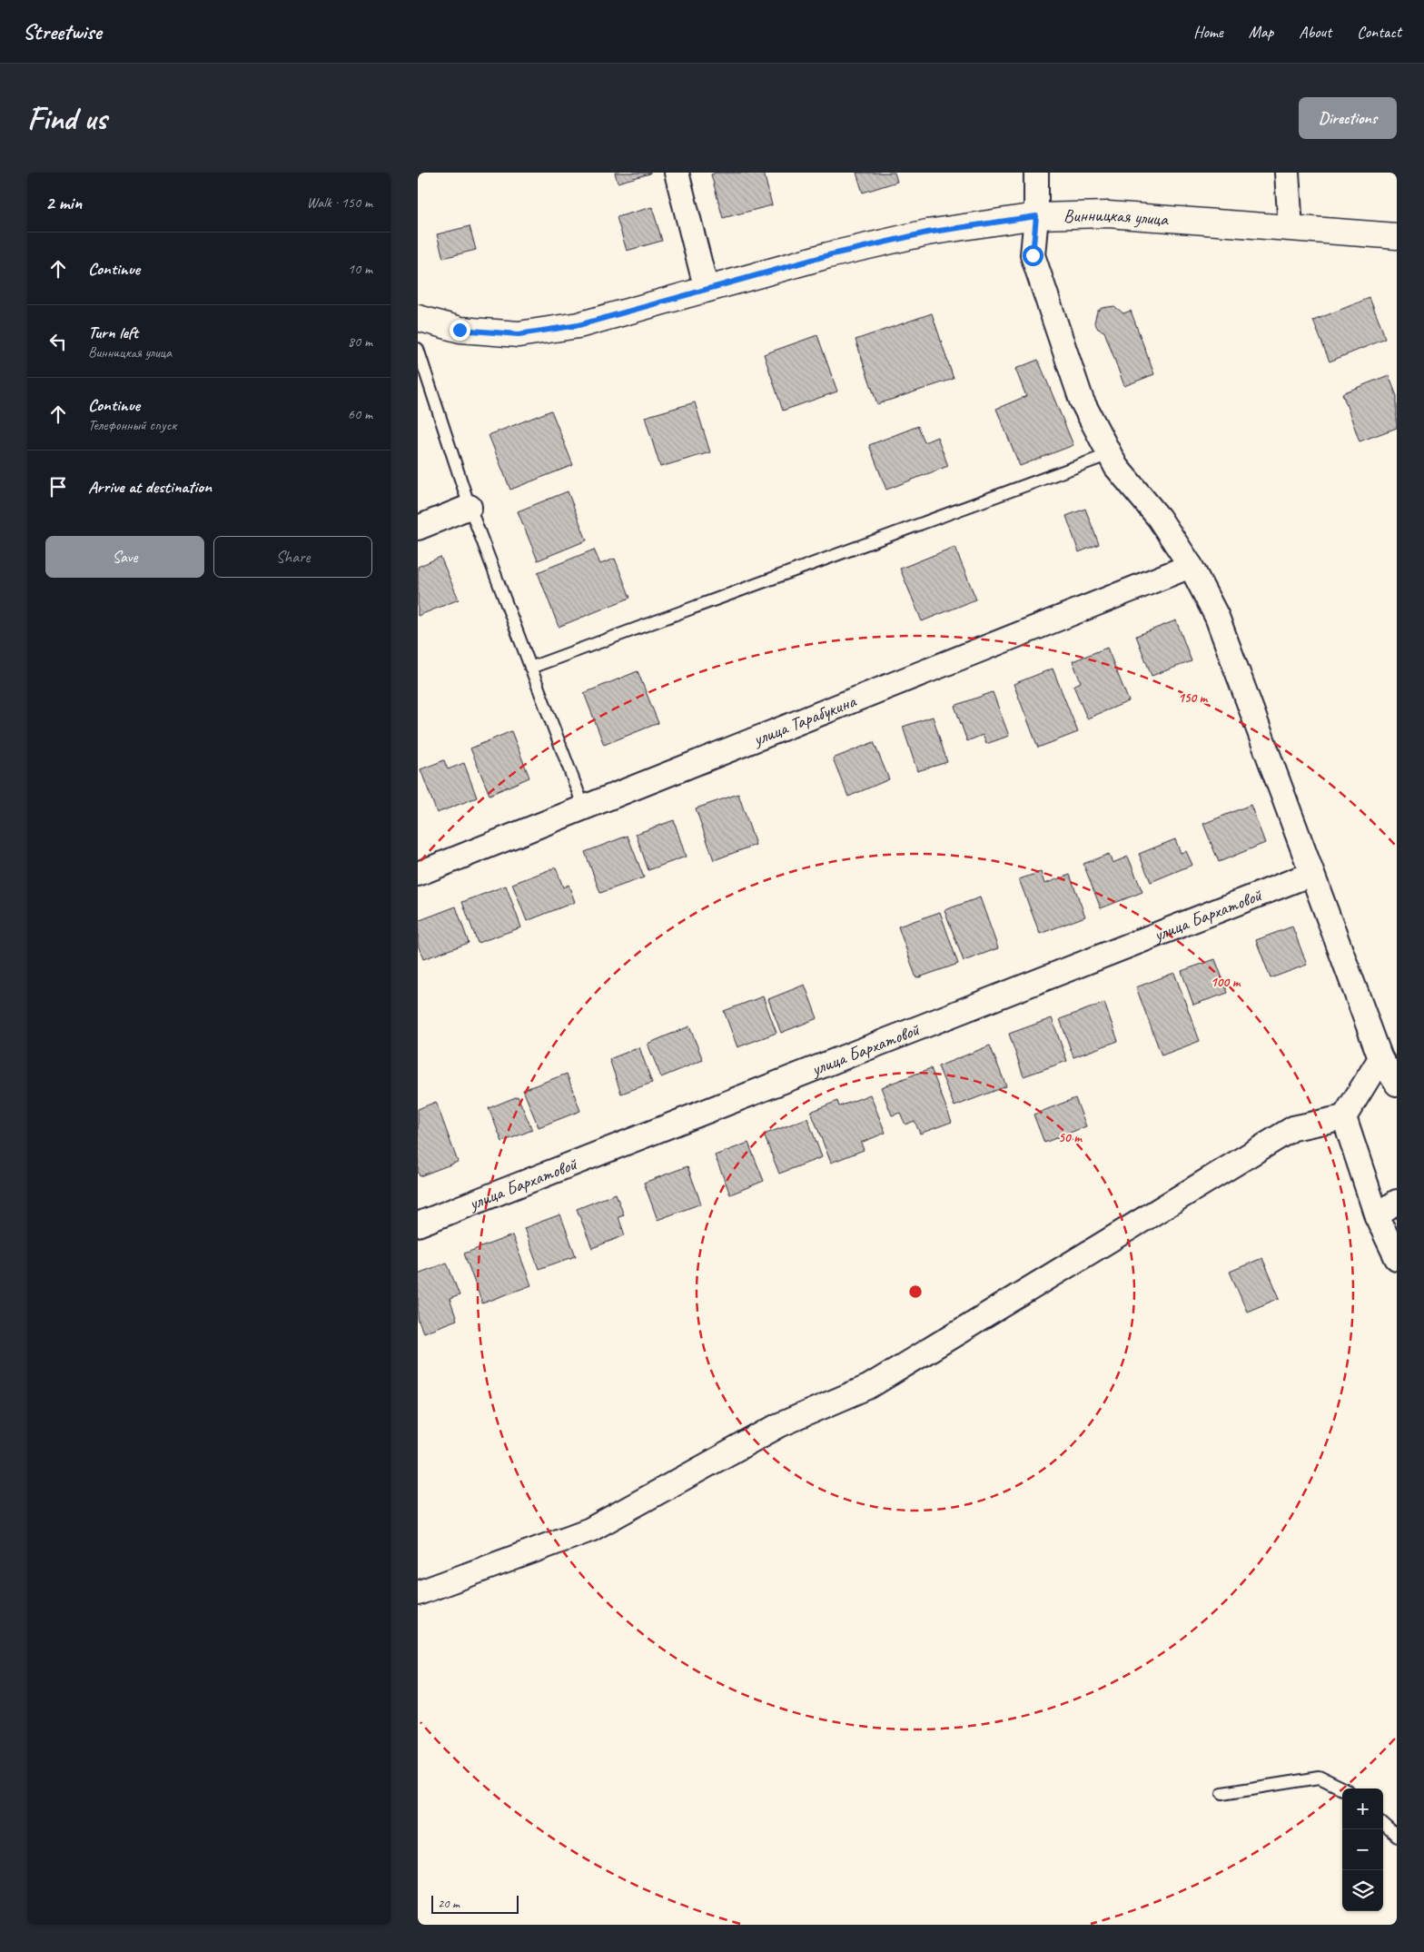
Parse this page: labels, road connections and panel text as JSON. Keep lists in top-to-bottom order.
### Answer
{
  "streets": {
    "main road": ["Винницкая улица"],
    "street": ["улица Тарабукина", "улица Бархатовой"]
  },
  "scale_bar": "20 m",
  "page": {
    "header": "Streetwise",
    "nav": [
      "Home",
      "Map",
      "About",
      "Contact"
    ],
    "buttons": [
      "Directions",
      ["Save", "Share"]
    ],
    "title": "Find us",
    "heading": ["2 min", "Walk · 150 m"],
    "list": [
      ["Continue", "10 m"],
      ["Turn left", "Винницкая улица", "80 m"],
      ["Continue", "Телефонный спуск", "60 m"],
      "Arrive at destination"
    ],
    "map_buttons": ["+", "−"],
    "scale": "20 m"
  },
  "rings": ["150 m", "100 m", "50 m"]
}
